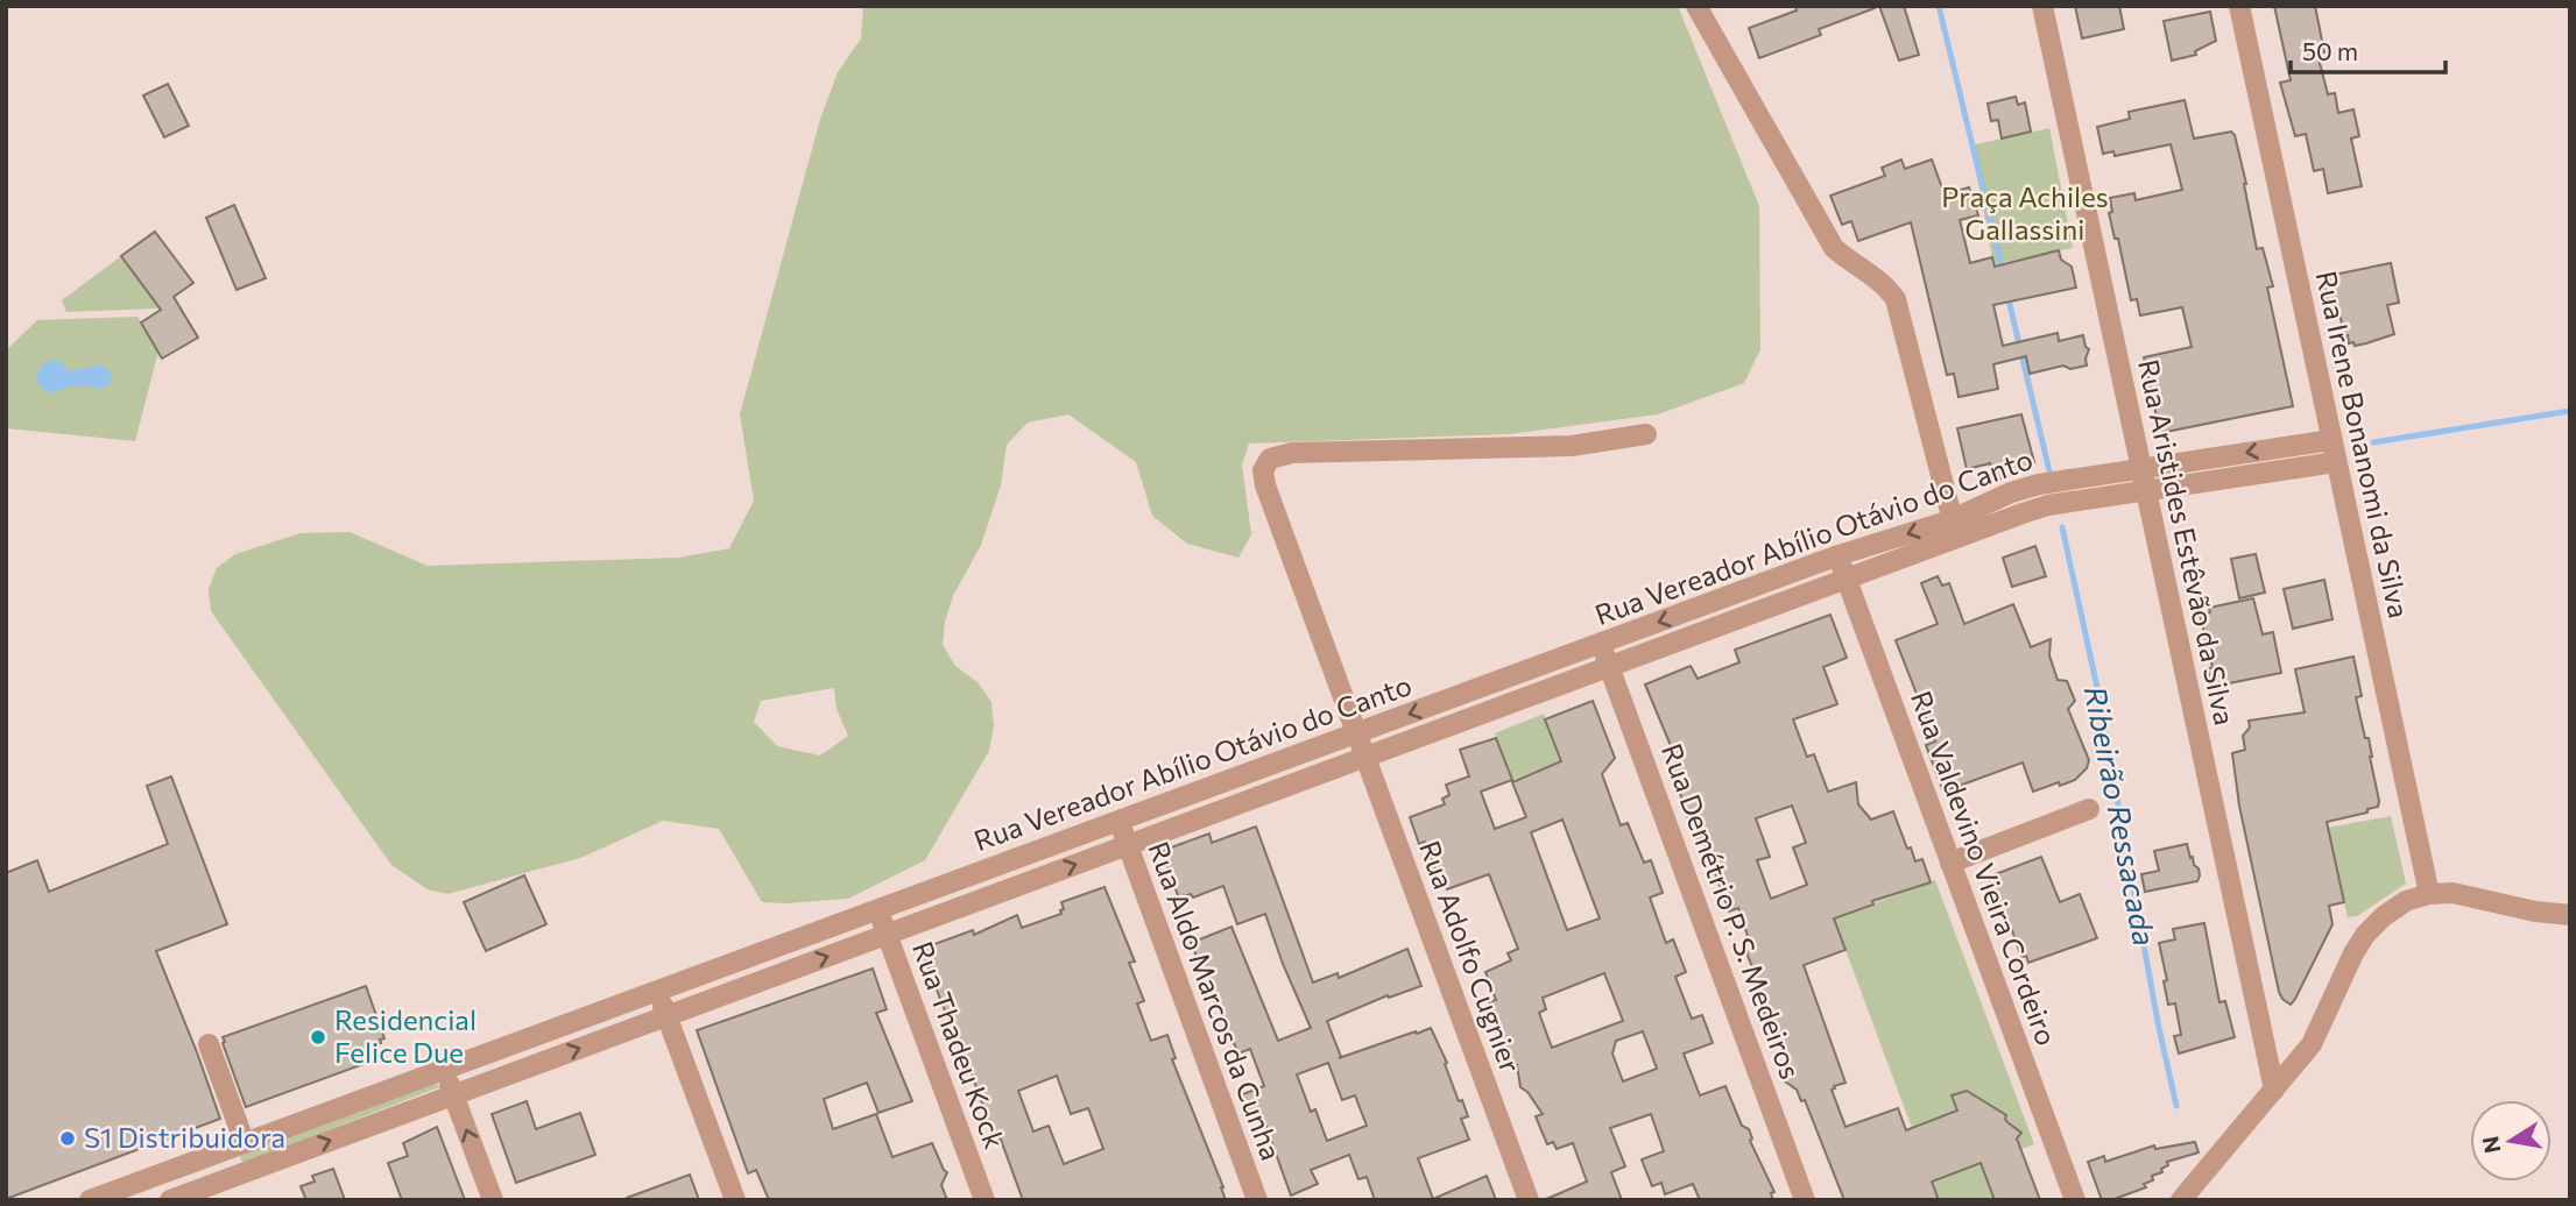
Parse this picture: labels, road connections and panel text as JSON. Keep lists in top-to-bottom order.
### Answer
{
  "streets": {
    "street": [
      "Rua Irene Bonanomi da Silva",
      "Rua Vereador Abílio Otávio do Canto",
      "Rua Aristides Estêvão da Silva",
      "Rua Valdevino Vieira Cordeiro",
      "Rua Demétrio P. S. Medeiros",
      "Rua Adolfo Cugnier",
      "Rua Aldo Marcos da Cunha",
      "Rua Thadeu Kock"
    ]
  },
  "crossings": [
    ["Rua Irene Bonanomi da Silva", "Rua Vereador Abílio Otávio do Canto"],
    ["Rua Vereador Abílio Otávio do Canto", "Rua Aristides Estêvão da Silva"],
    ["Rua Vereador Abílio Otávio do Canto", "Rua Valdevino Vieira Cordeiro"],
    ["Rua Vereador Abílio Otávio do Canto", "Rua Demétrio P. S. Medeiros"],
    ["Rua Vereador Abílio Otávio do Canto", "Rua Adolfo Cugnier"],
    ["Rua Vereador Abílio Otávio do Canto", "Rua Aldo Marcos da Cunha"],
    ["Rua Vereador Abílio Otávio do Canto", "Rua Thadeu Kock"]
  ],
  "water": ["Ribeirão Ressacada"],
  "parks": ["Praça Achiles Gallassini"],
  "places": ["Residencial Felice Due", "S1 Distribuidora"],
  "scale_bar": "50 m",
  "north": "left"
}
